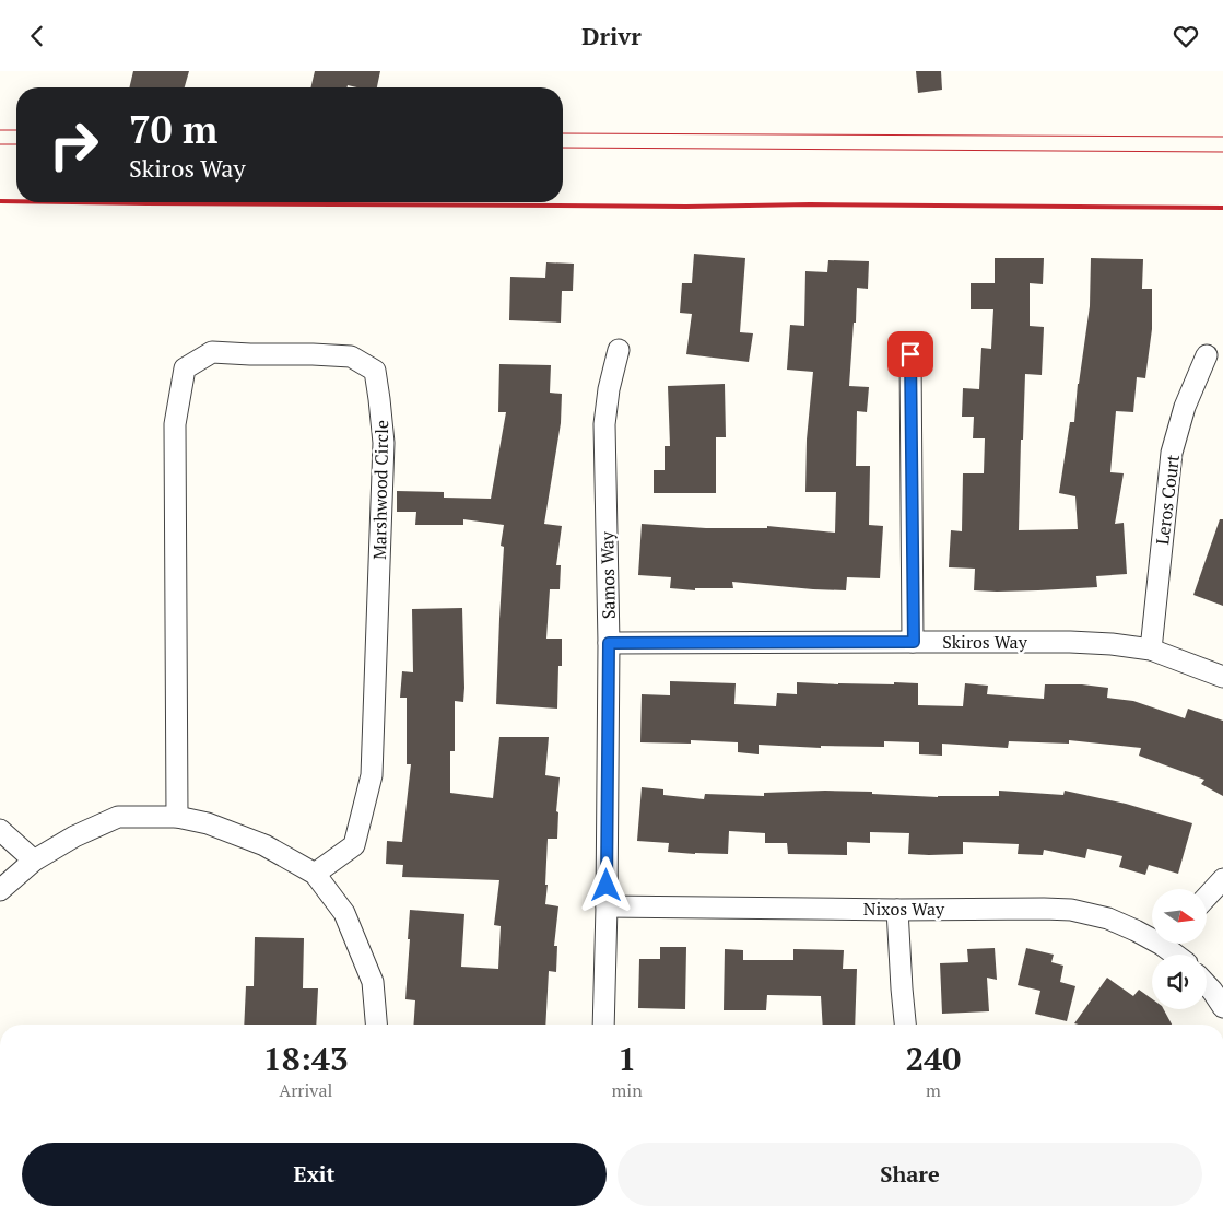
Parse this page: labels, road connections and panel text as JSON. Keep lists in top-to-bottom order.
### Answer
{
  "streets": {
    "street": [
      "Marshwood Circle",
      "Leros Court",
      "Samos Way",
      "Skiros Way",
      "Nixos Way"
    ]
  },
  "crossings": [
    ["Leros Court", "Skiros Way"],
    ["Samos Way", "Skiros Way"],
    ["Samos Way", "Nixos Way"]
  ],
  "north": "right",
  "page": {
    "header": "Drivr",
    "turn": ["70 m", "Skiros Way"],
    "eta": [
      "18:43",
      "Arrival",
      "1",
      "min",
      "240",
      "m"
    ],
    "buttons": ["Exit", "Share"]
  }
}
